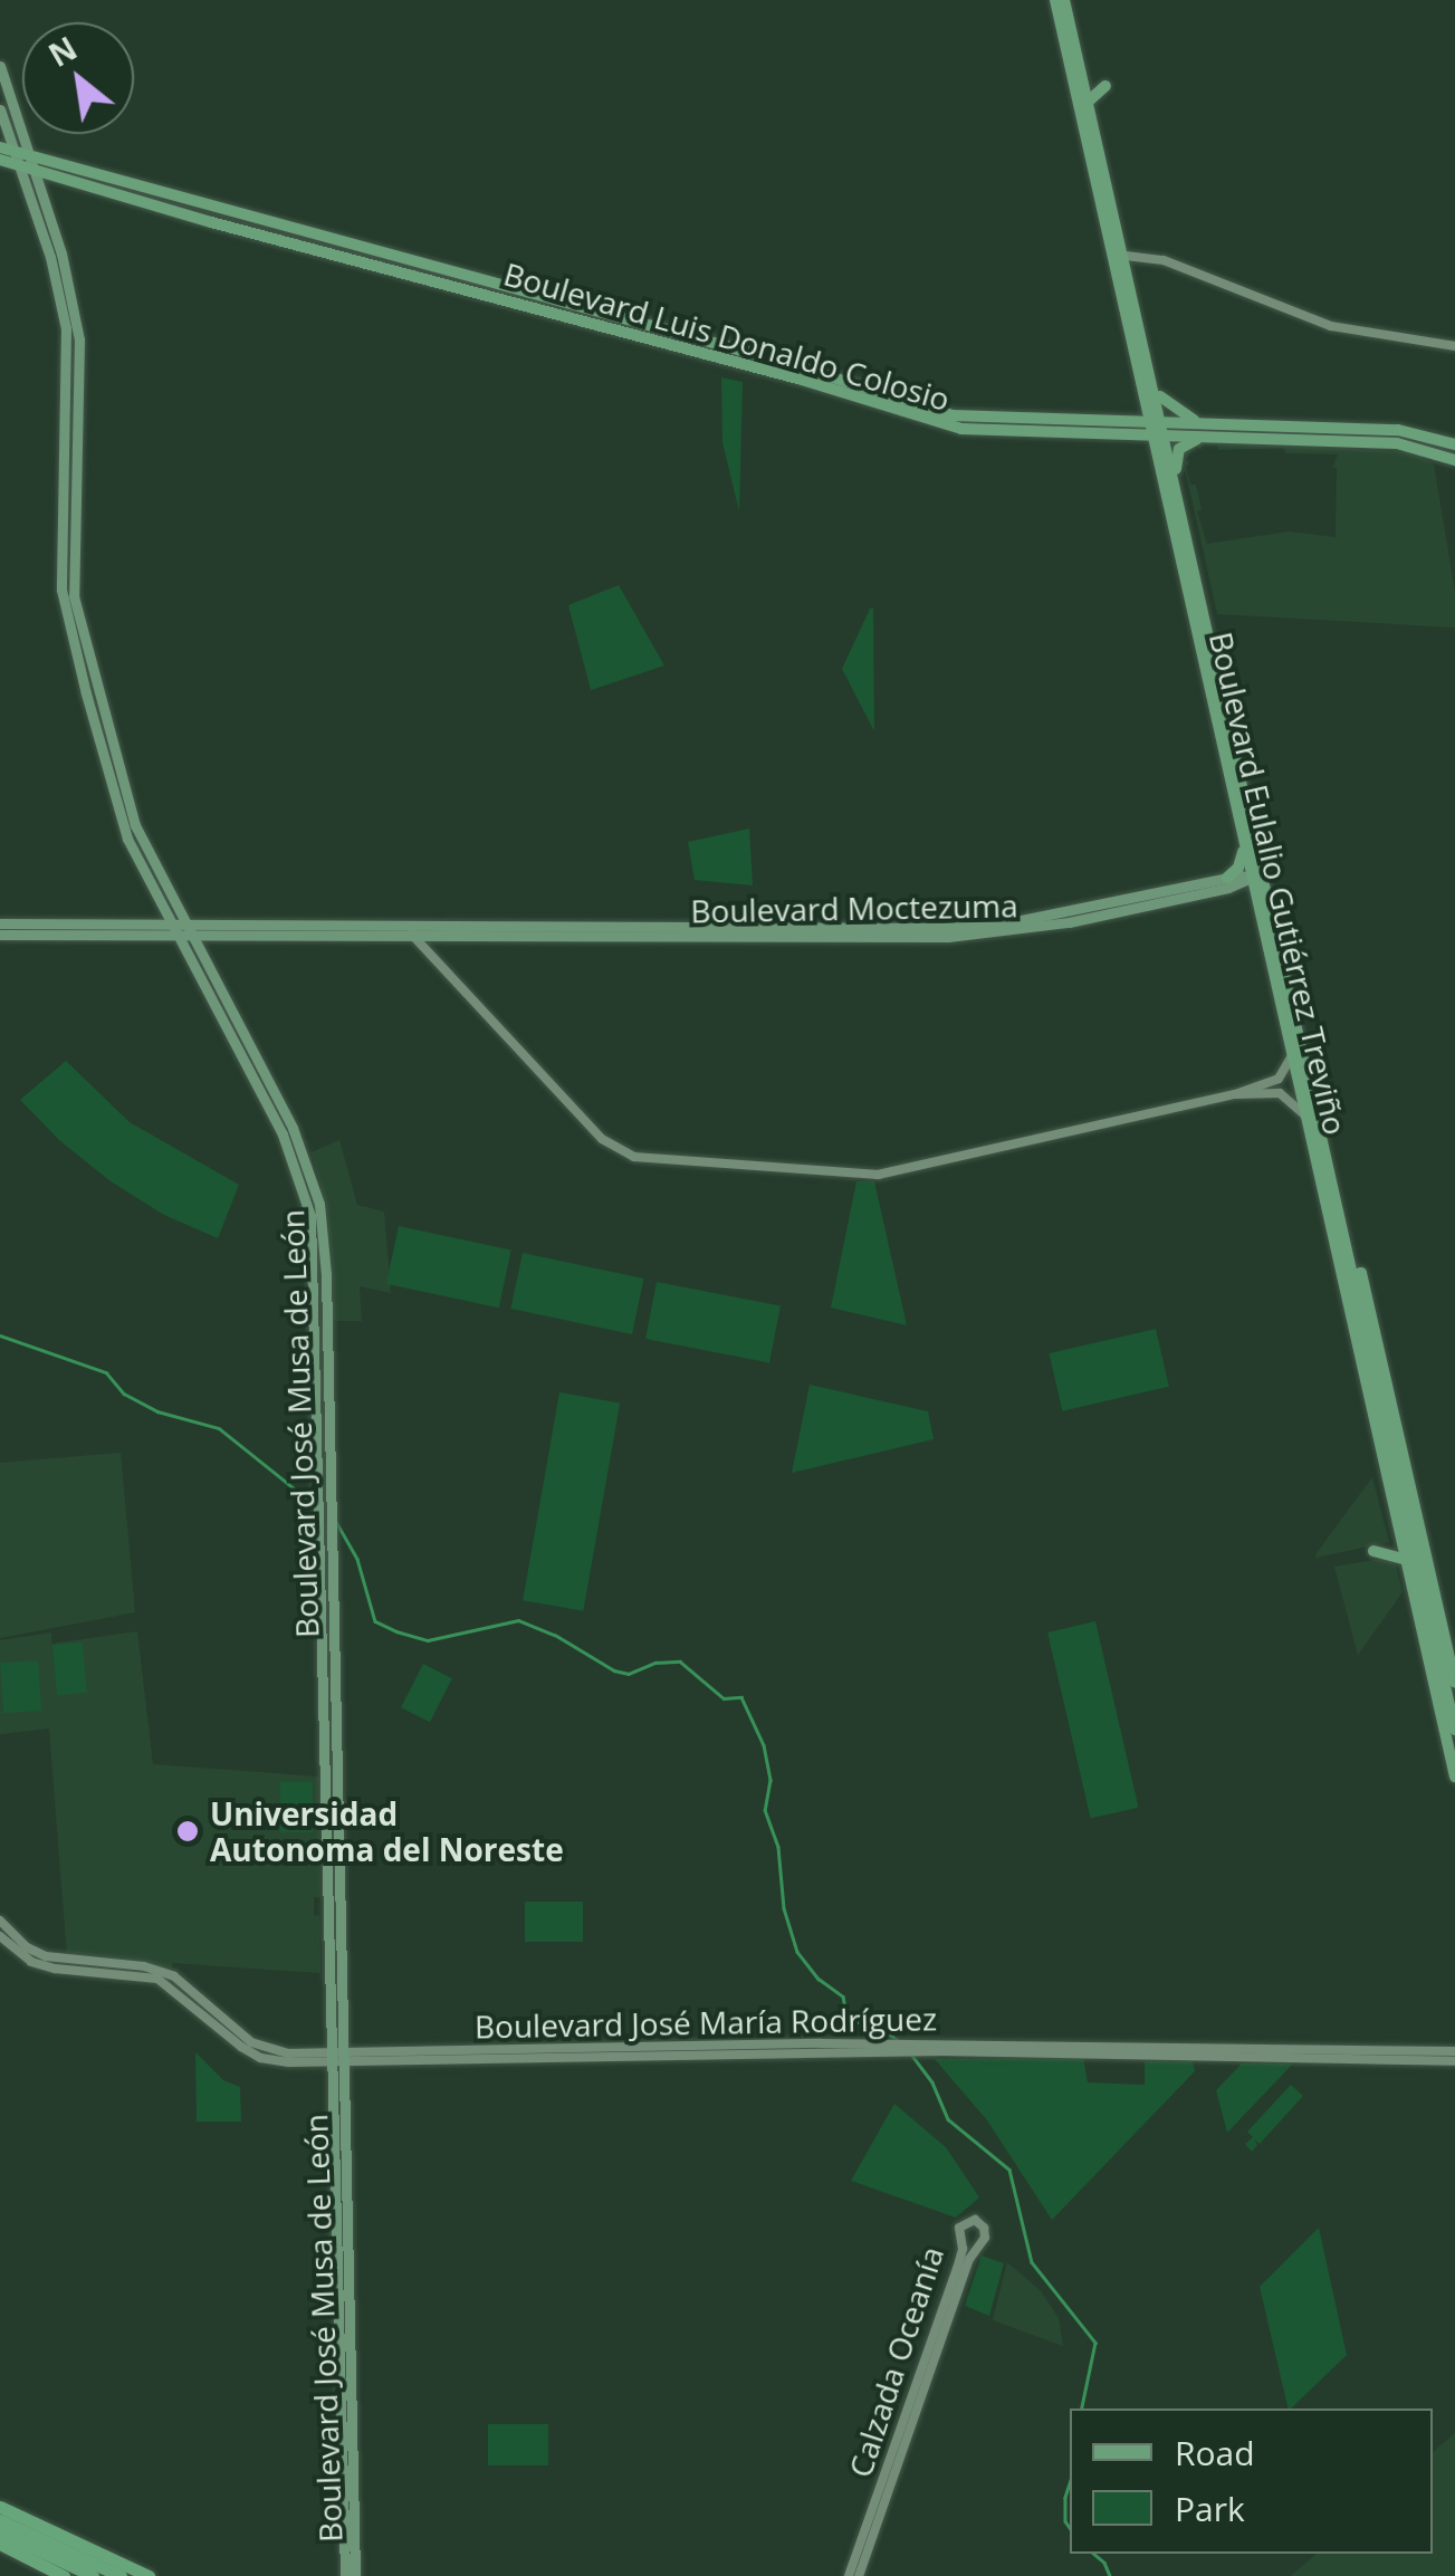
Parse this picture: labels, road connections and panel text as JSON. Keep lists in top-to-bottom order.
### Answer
{
  "streets": {
    "main road": [
      "Boulevard Luis Donaldo Colosio",
      "Boulevard Eulalio Gutiérrez Treviño",
      "Boulevard Moctezuma",
      "Boulevard José Musa de León"
    ],
    "street": ["Boulevard José María Rodríguez", "Calzada Oceanía"]
  },
  "crossings": [
    ["Boulevard Luis Donaldo Colosio", "Boulevard Eulalio Gutiérrez Treviño"],
    ["Boulevard Luis Donaldo Colosio", "Boulevard José Musa de León"],
    ["Boulevard Eulalio Gutiérrez Treviño", "Boulevard Moctezuma"],
    ["Boulevard Moctezuma", "Boulevard José Musa de León"],
    ["Boulevard José Musa de León", "Boulevard José María Rodríguez"]
  ],
  "places": ["Universidad Autonoma del Noreste"],
  "legend": ["Road", "Park"],
  "north": "top left"
}
